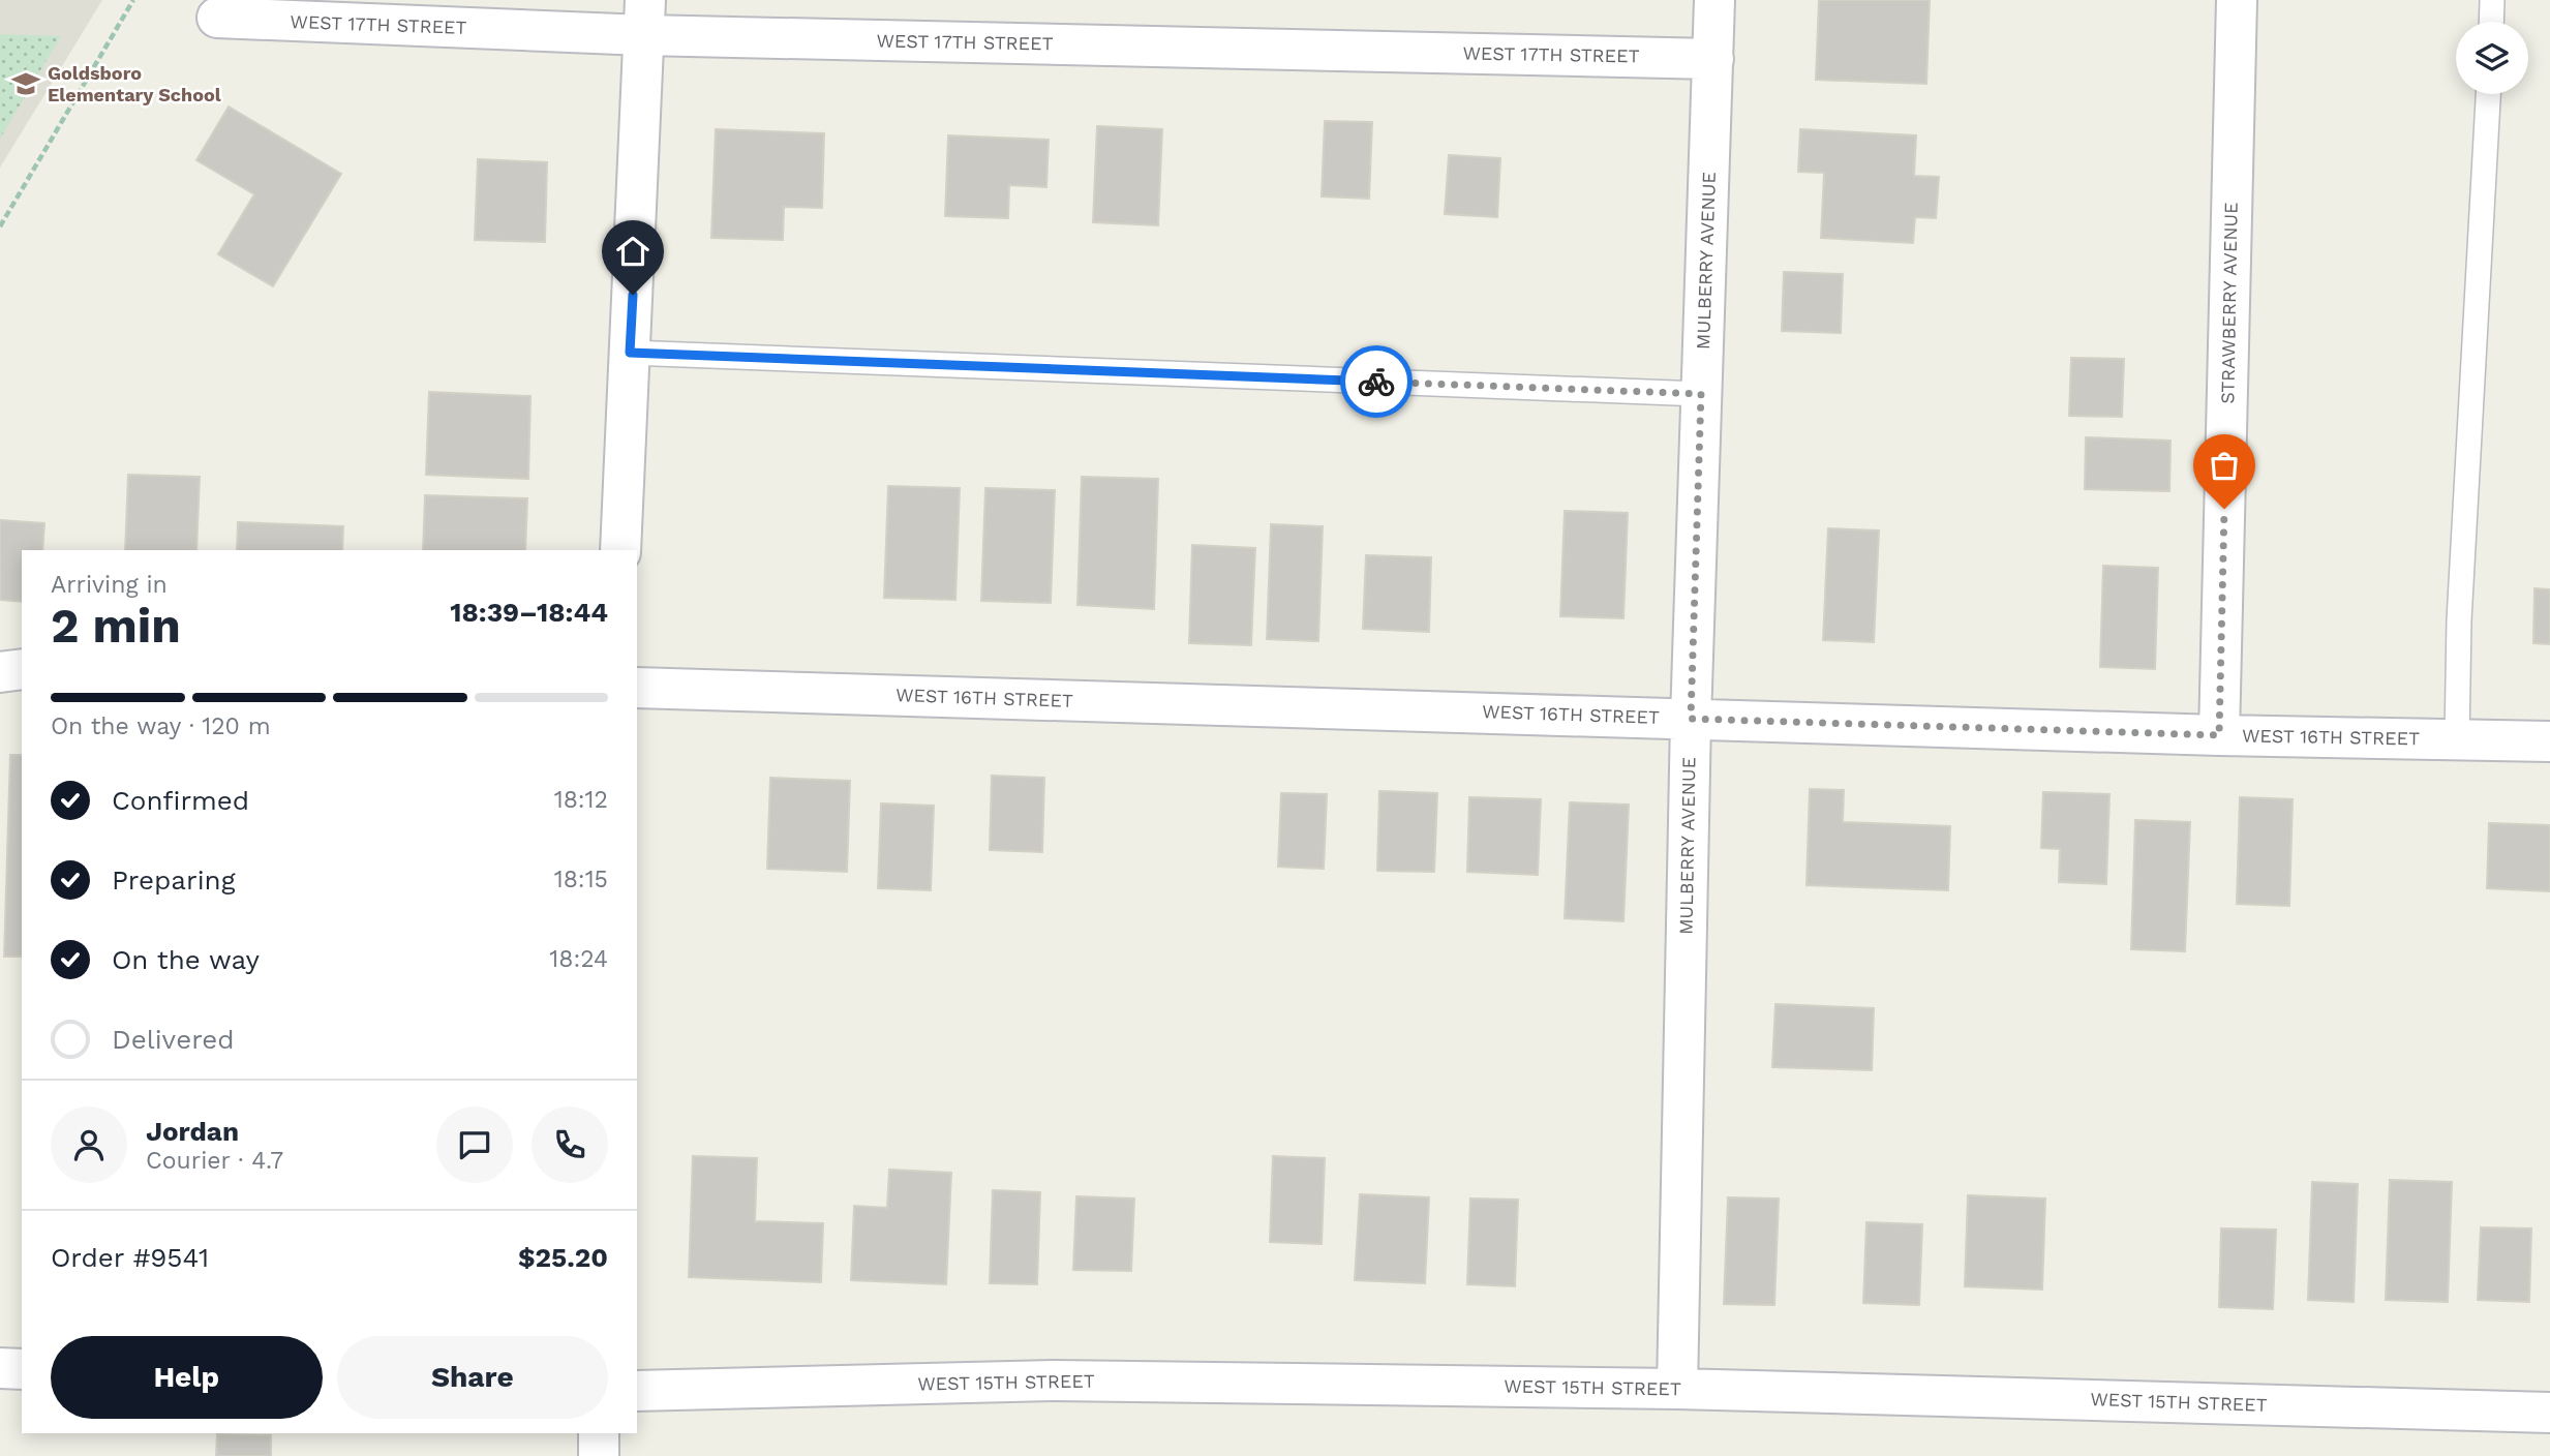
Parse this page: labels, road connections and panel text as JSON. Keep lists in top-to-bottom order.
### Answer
{
  "streets": {
    "street": [
      "WEST 17TH STREET",
      "MULBERRY AVENUE",
      "STRAWBERRY AVENUE",
      "WEST 16TH STREET",
      "WEST 15TH STREET"
    ]
  },
  "crossings": [
    ["WEST 17TH STREET", "MULBERRY AVENUE"],
    ["MULBERRY AVENUE", "WEST 16TH STREET"],
    ["MULBERRY AVENUE", "WEST 15TH STREET"],
    ["STRAWBERRY AVENUE", "WEST 16TH STREET"]
  ],
  "places": {
    "school or university": ["Goldsboro Elementary School"]
  },
  "page": {
    "heading": ["2 min", "Arriving in", "18:39–18:44"],
    "panel": [
      "Jordan",
      "Courier · 4.7",
      "Order #9541",
      "$25.20"
    ],
    "bar": "On the way · 120 m",
    "list": [
      ["Confirmed", "18:12"],
      ["Preparing", "18:15"],
      ["On the way", "18:24"],
      "Delivered"
    ],
    "buttons": ["Help", "Share"]
  }
}
